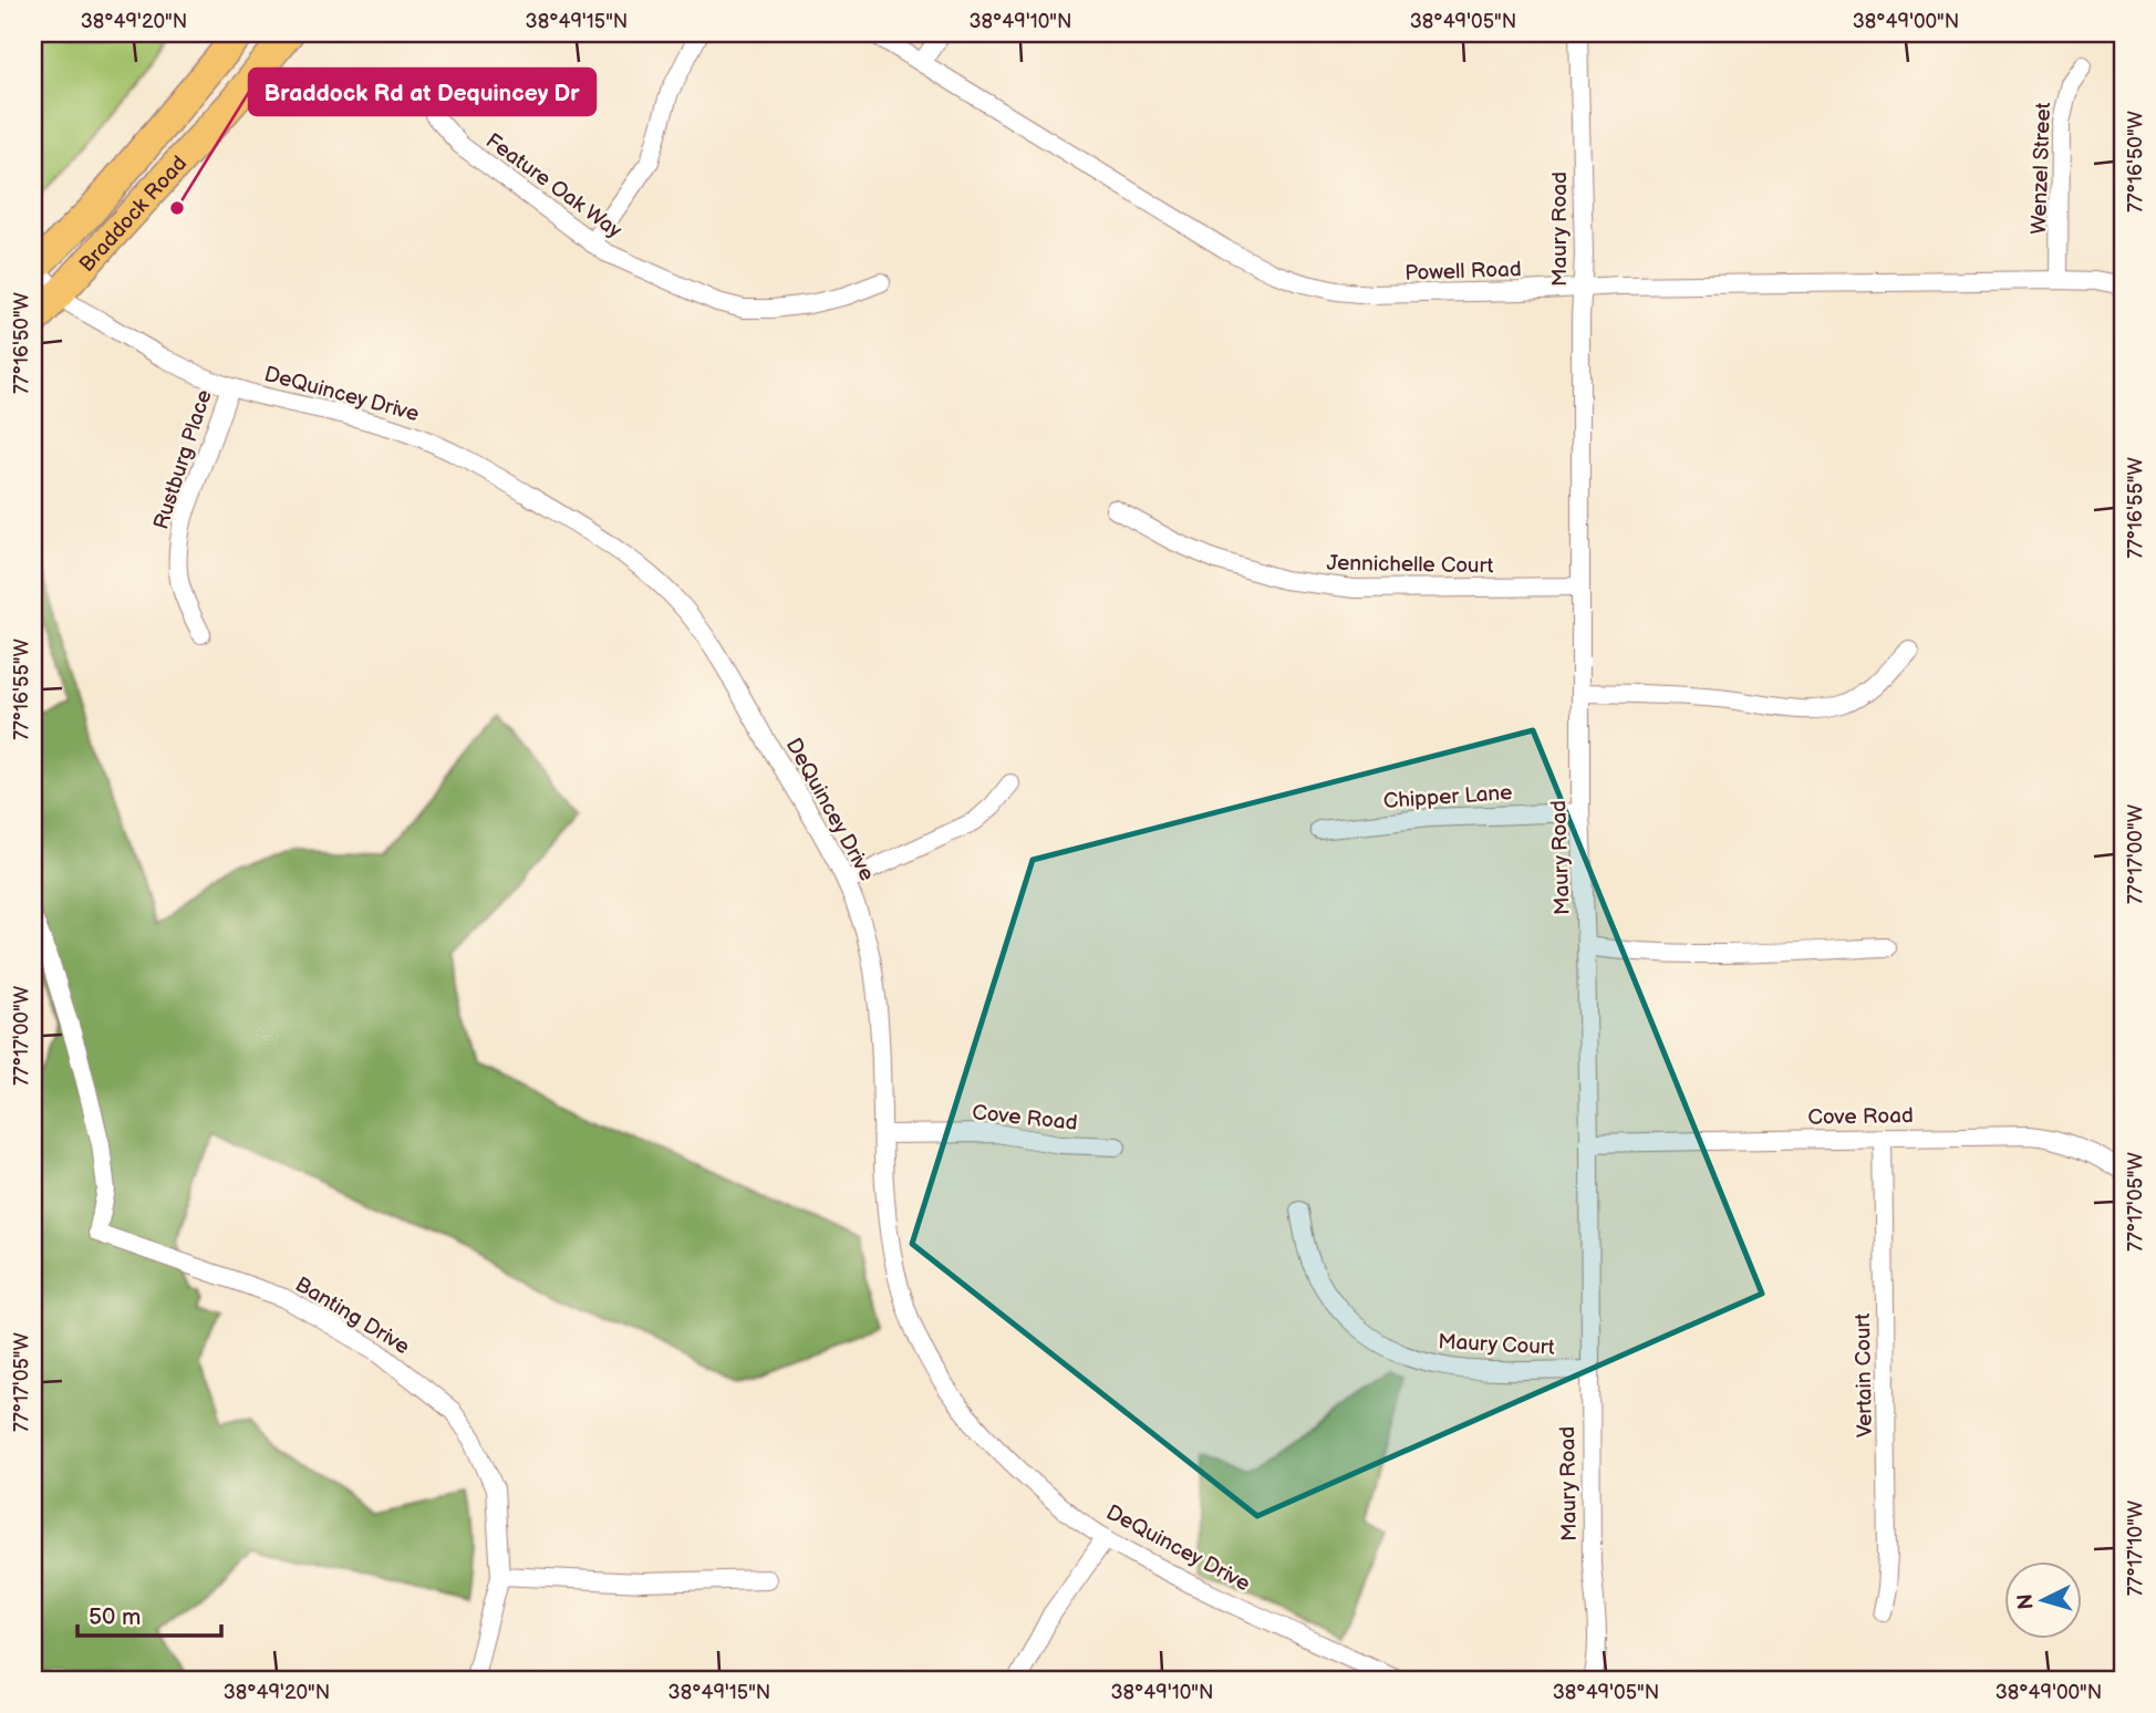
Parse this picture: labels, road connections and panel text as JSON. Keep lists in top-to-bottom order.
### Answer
{
  "streets": {
    "main road": ["Braddock Road"],
    "street": [
      "Wenzel Street",
      "Feature Oak Way",
      "Maury Road",
      "Powell Road",
      "DeQuincey Drive",
      "Rustburg Place",
      "Jennichelle Court",
      "Chipper Lane",
      "Cove Road",
      "Banting Drive",
      "Maury Court",
      "Vertain Court"
    ]
  },
  "crossings": [
    ["Wenzel Street", "Powell Road"],
    ["Braddock Road", "DeQuincey Drive"],
    ["Maury Road", "Powell Road"],
    ["Maury Road", "Jennichelle Court"],
    ["Maury Road", "Chipper Lane"],
    ["Maury Road", "Cove Road"],
    ["Maury Road", "Maury Court"],
    ["DeQuincey Drive", "Rustburg Place"],
    ["DeQuincey Drive", "Cove Road"],
    ["Cove Road", "Vertain Court"]
  ],
  "places": ["Braddock Rd at Dequincey Dr"],
  "scale_bar": "50 m",
  "north": "left",
  "coordinates": [
    "38°49'20\"N",
    "38°49'15\"N",
    "38°49'10\"N",
    "38°49'05\"N",
    "38°49'00\"N",
    "77°16'50\"W",
    "77°16'55\"W",
    "77°17'00\"W",
    "77°17'05\"W",
    "77°17'10\"W"
  ]
}
